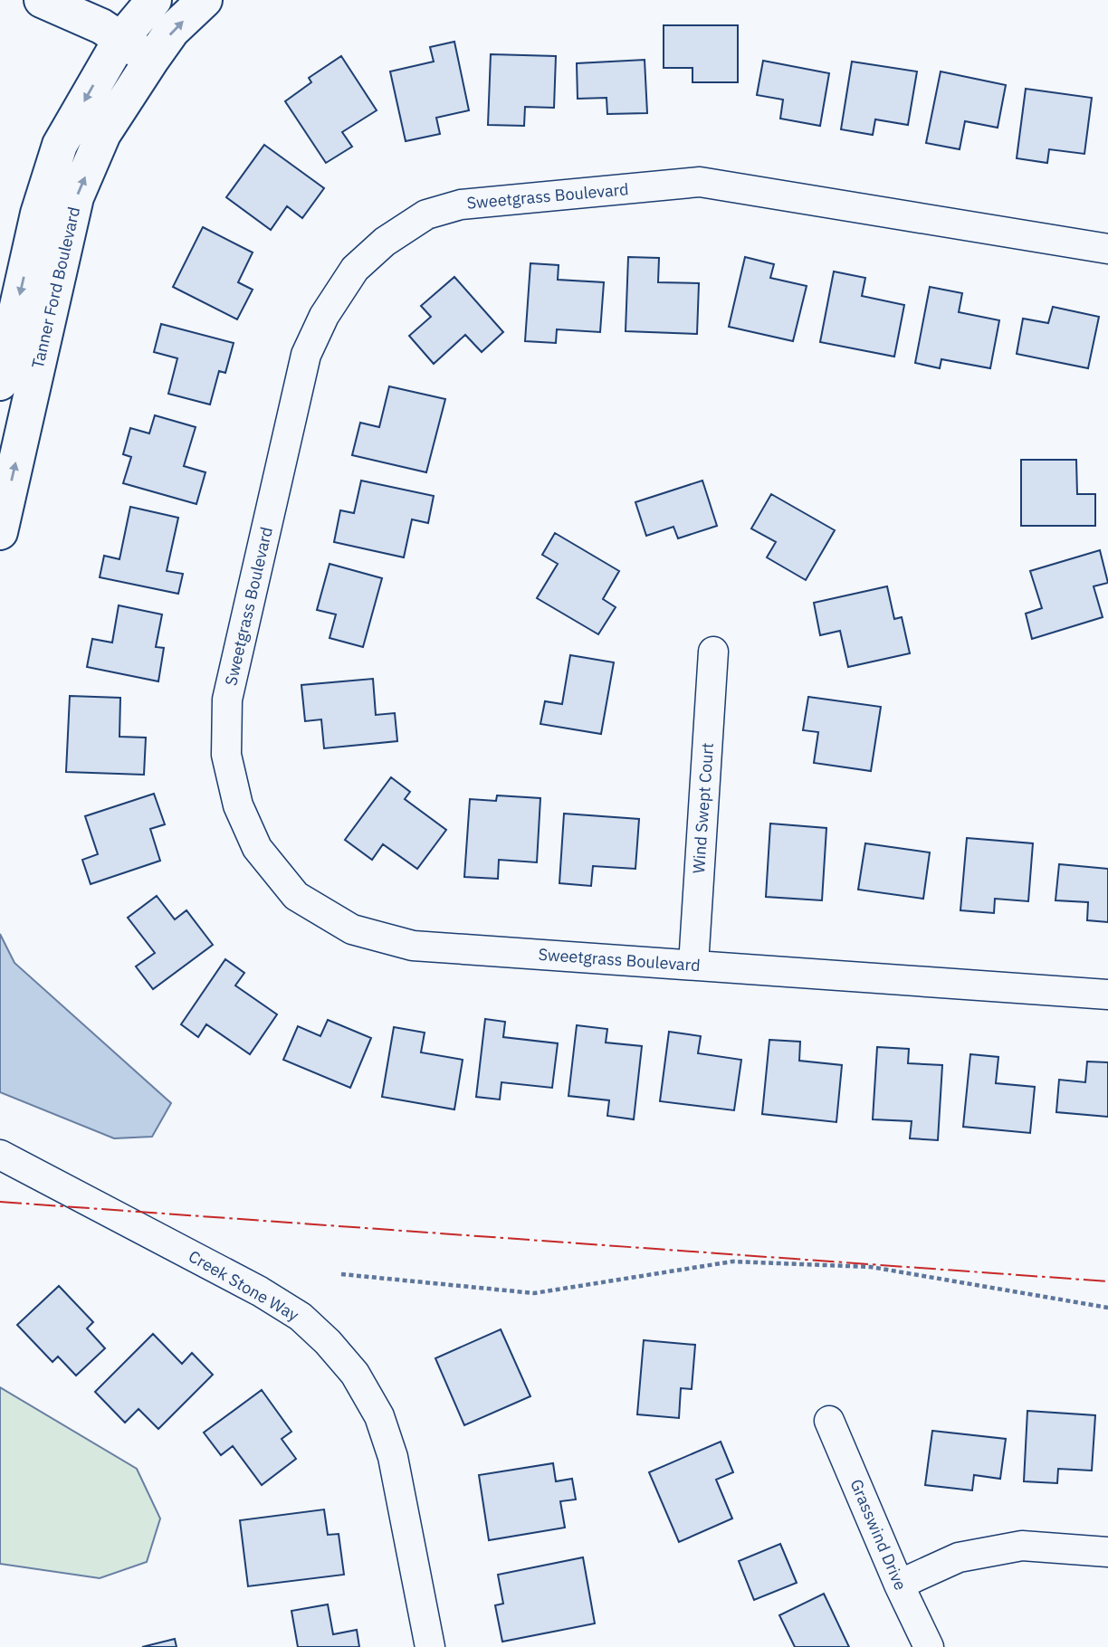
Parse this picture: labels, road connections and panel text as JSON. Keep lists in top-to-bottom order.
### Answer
{
  "streets": {
    "street": [
      "Sweetgrass Boulevard",
      "Tanner Ford Boulevard",
      "Wind Swept Court",
      "Creek Stone Way",
      "Grasswind Drive"
    ]
  },
  "crossings": [
    ["Sweetgrass Boulevard", "Wind Swept Court"]
  ]
}
